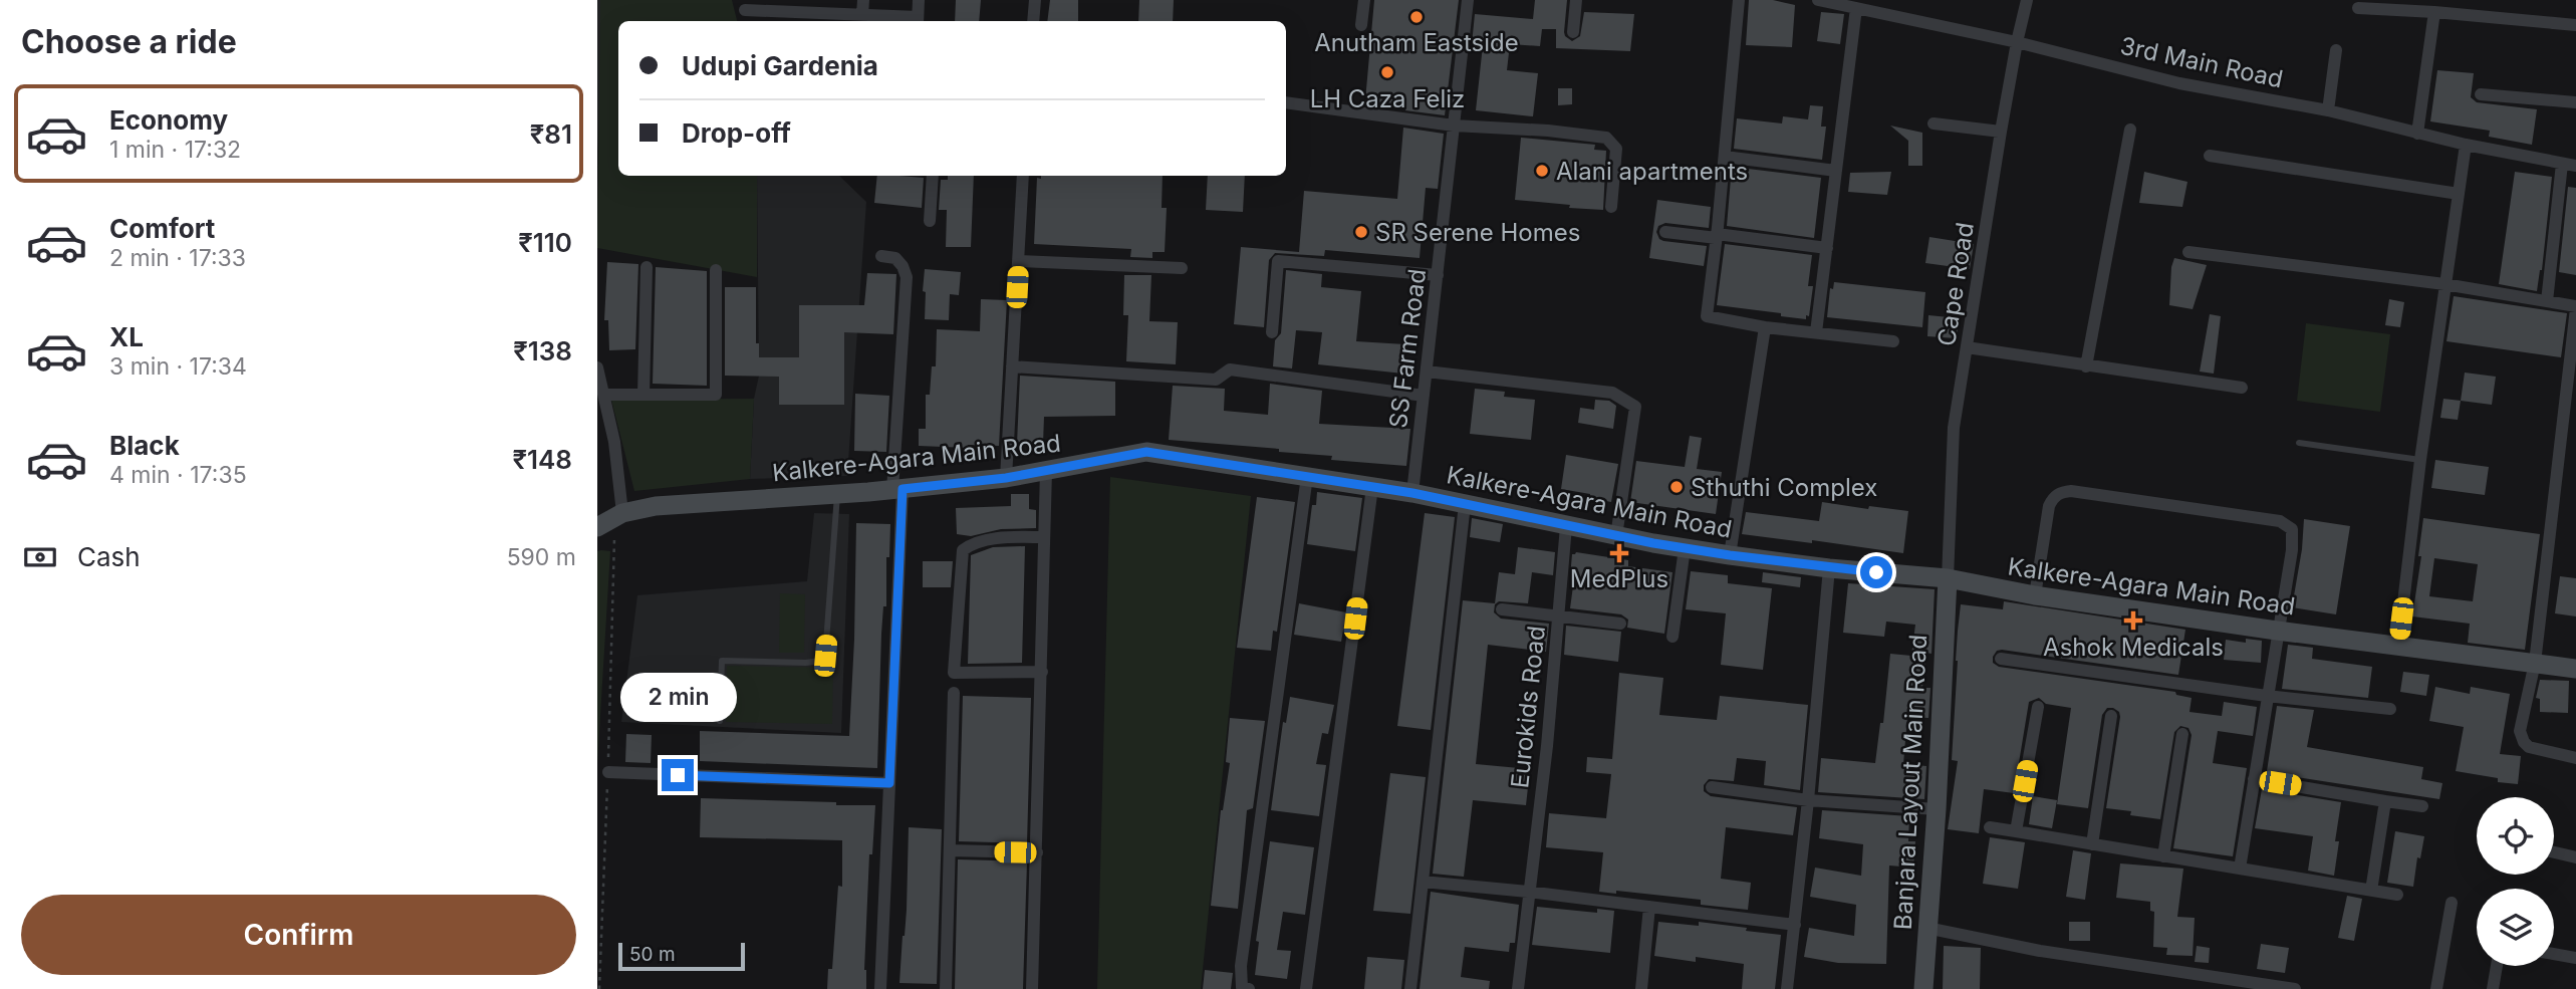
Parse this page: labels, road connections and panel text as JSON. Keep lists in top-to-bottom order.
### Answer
{
  "streets": {
    "street": [
      "3rd Main Road",
      "Cape Road",
      "SS Farm Road",
      "Kalkere-Agara Main Road",
      "Eurokids Road",
      "Banjara Layout Main Road"
    ]
  },
  "crossings": [
    ["3rd Main Road", "Cape Road"],
    ["Cape Road", "Kalkere-Agara Main Road"],
    ["Cape Road", "Banjara Layout Main Road"],
    ["SS Farm Road", "Kalkere-Agara Main Road"],
    ["Kalkere-Agara Main Road", "Eurokids Road"],
    ["Kalkere-Agara Main Road", "Banjara Layout Main Road"]
  ],
  "places": {
    "other": [
      "Anutham Eastside",
      "LH Caza Feliz",
      "Alani apartments",
      "SR Serene Homes",
      "Sthuthi Complex"
    ],
    "health": ["MedPlus", "Ashok Medicals"]
  },
  "scale_bar": "50 m",
  "page": {
    "heading": "Choose a ride",
    "banner": ["Udupi Gardenia", "Drop-off"],
    "list": [
      {
        "name": "Economy",
        "note": "1 min · 17:32",
        "value": "₹81"
      },
      {
        "name": "Comfort",
        "note": "2 min · 17:33",
        "value": "₹110"
      },
      {
        "name": "XL",
        "note": "3 min · 17:34",
        "value": "₹138"
      },
      {
        "name": "Black",
        "note": "4 min · 17:35",
        "value": "₹148"
      }
    ],
    "pay": ["Cash", "590 m"],
    "bubble": "2 min",
    "buttons": "Confirm",
    "scale": "50 m"
  }
}
